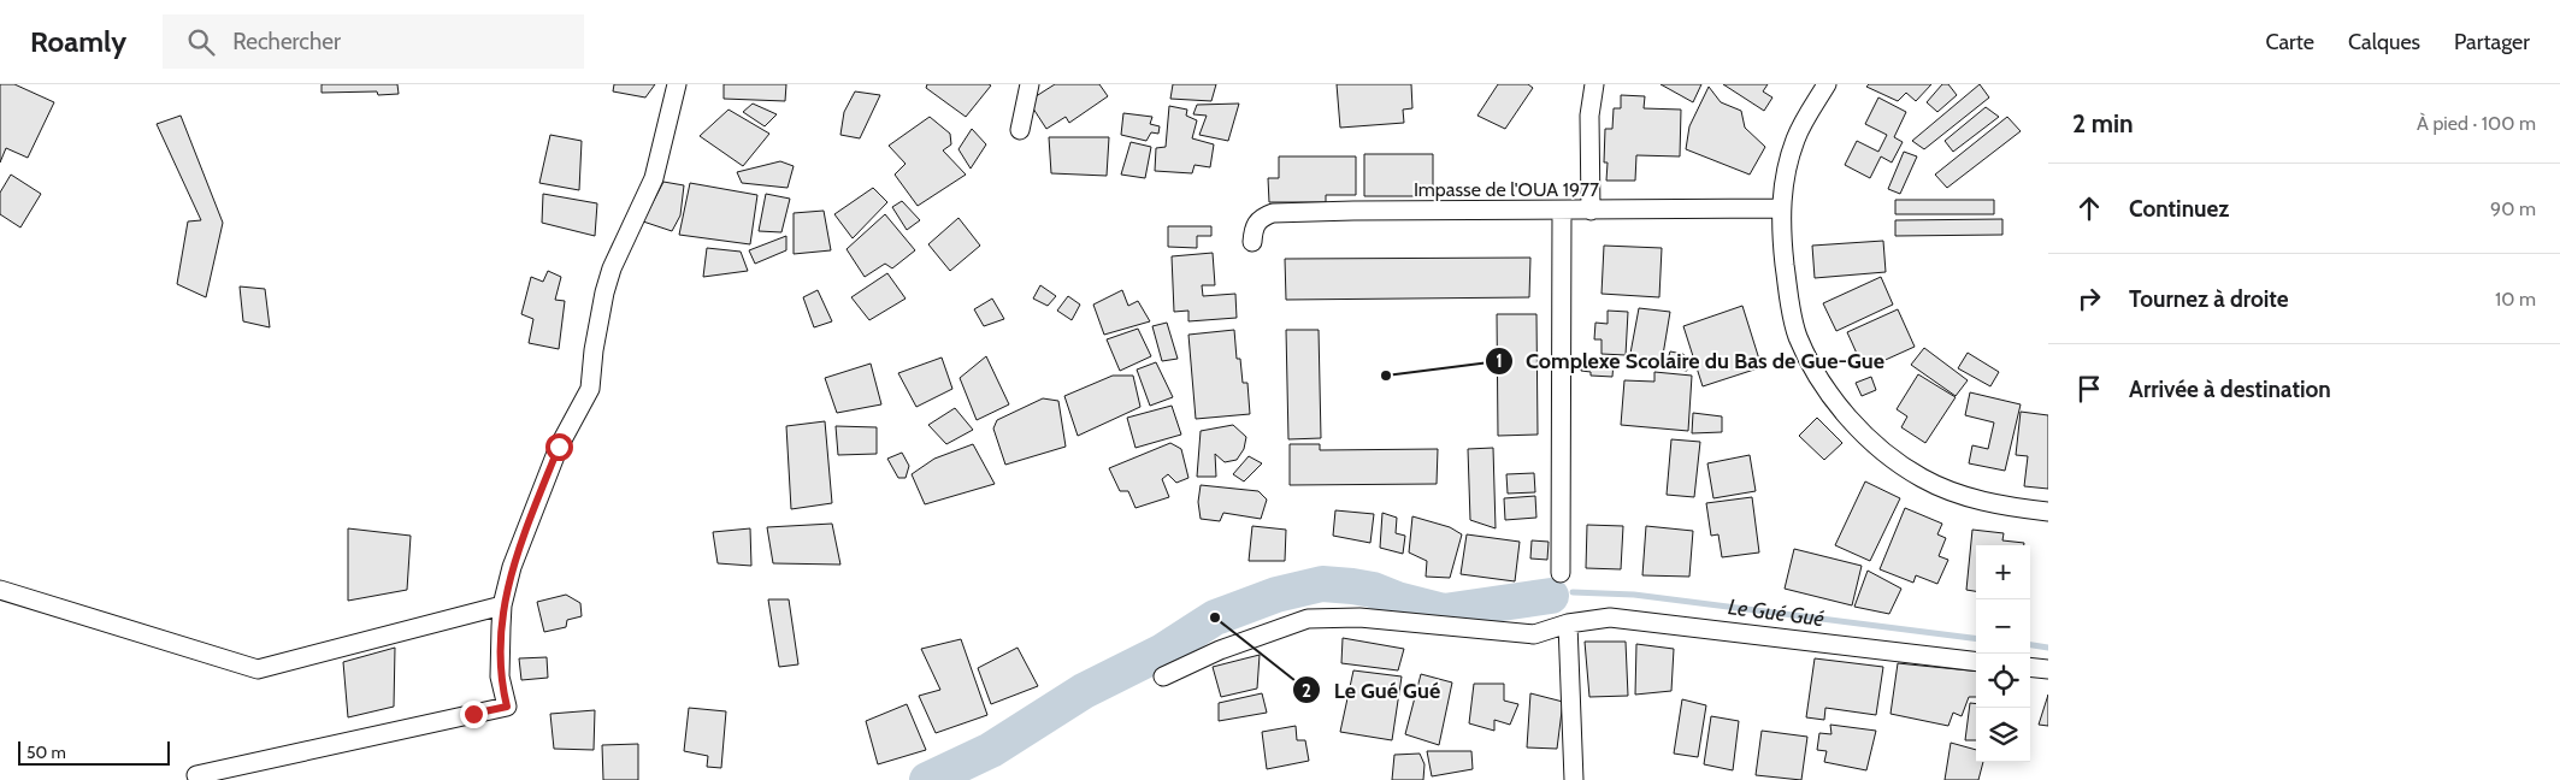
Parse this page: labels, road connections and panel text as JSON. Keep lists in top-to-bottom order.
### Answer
{
  "streets": {
    "street": ["Impasse de l'OUA 1977"]
  },
  "water": ["Le Gué Gué"],
  "places": ["Complexe Scolaire du Bas de Gue-Gue", "Le Gué Gué"],
  "scale_bar": "50 m",
  "page": {
    "header": "Roamly",
    "search": "Rechercher",
    "nav": ["Carte", "Calques", "Partager"],
    "heading": ["2 min", "À pied · 100 m"],
    "list": [
      ["Continuez", "90 m"],
      ["Tournez à droite", "10 m"],
      "Arrivée à destination"
    ],
    "map_buttons": ["+", "−"],
    "scale": "50 m"
  }
}
